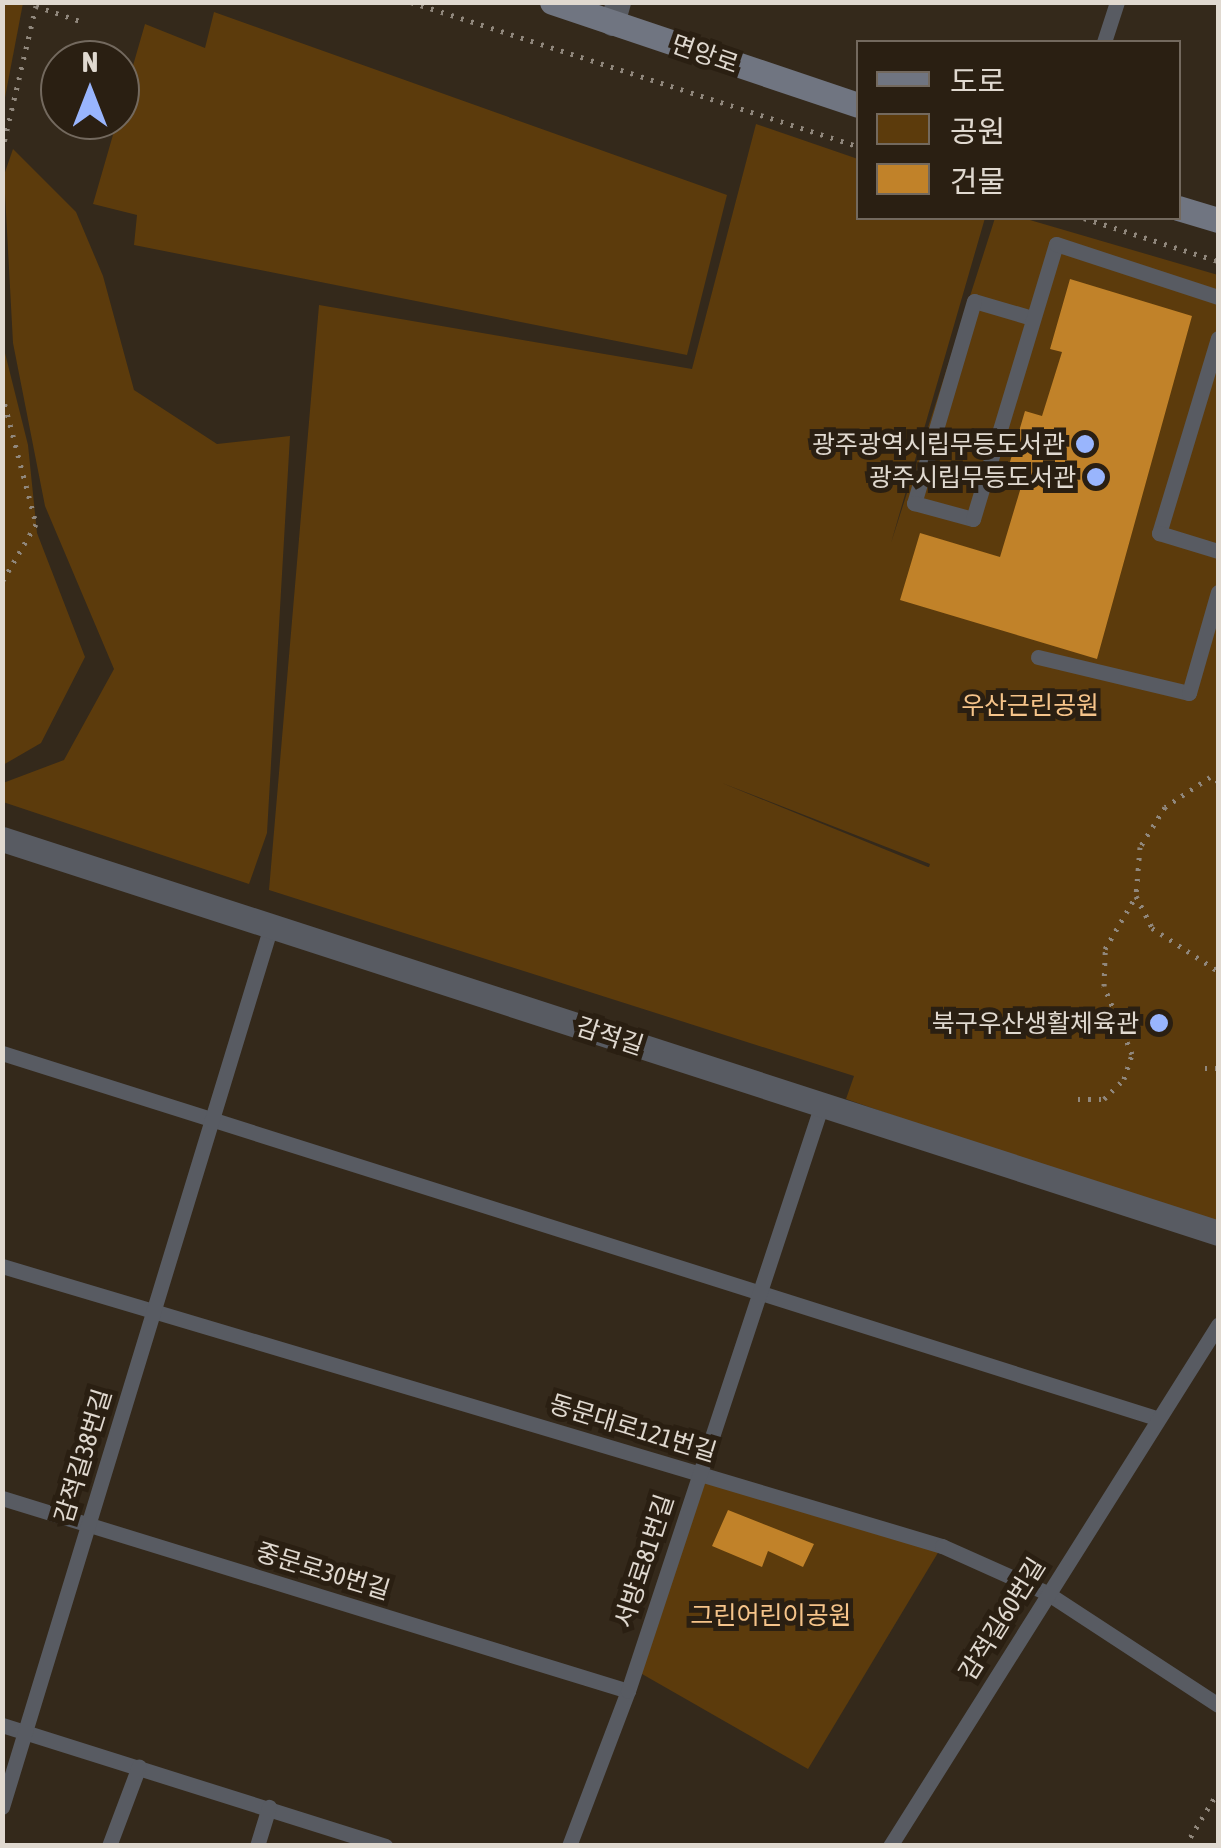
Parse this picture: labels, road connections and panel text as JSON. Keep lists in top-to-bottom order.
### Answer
{
  "streets": {
    "main road": ["면앙로"],
    "street": ["감적길"],
    "lane": [
      "동문대로121번길",
      "감적길38번길",
      "서방로81번길",
      "중문로30번길",
      "감적길60번길"
    ]
  },
  "crossings": [
    ["감적길", "감적길38번길"],
    ["감적길", "서방로81번길"],
    ["동문대로121번길", "감적길38번길"],
    ["동문대로121번길", "서방로81번길"],
    ["동문대로121번길", "감적길60번길"],
    ["감적길38번길", "중문로30번길"],
    ["서방로81번길", "중문로30번길"]
  ],
  "parks": ["우산근린공원", "그린어린이공원"],
  "places": ["광주광역시립무등도서관", "광주시립무등도서관", "북구우산생활체육관"],
  "legend": ["도로", "공원", "건물"],
  "north": "top"
}
